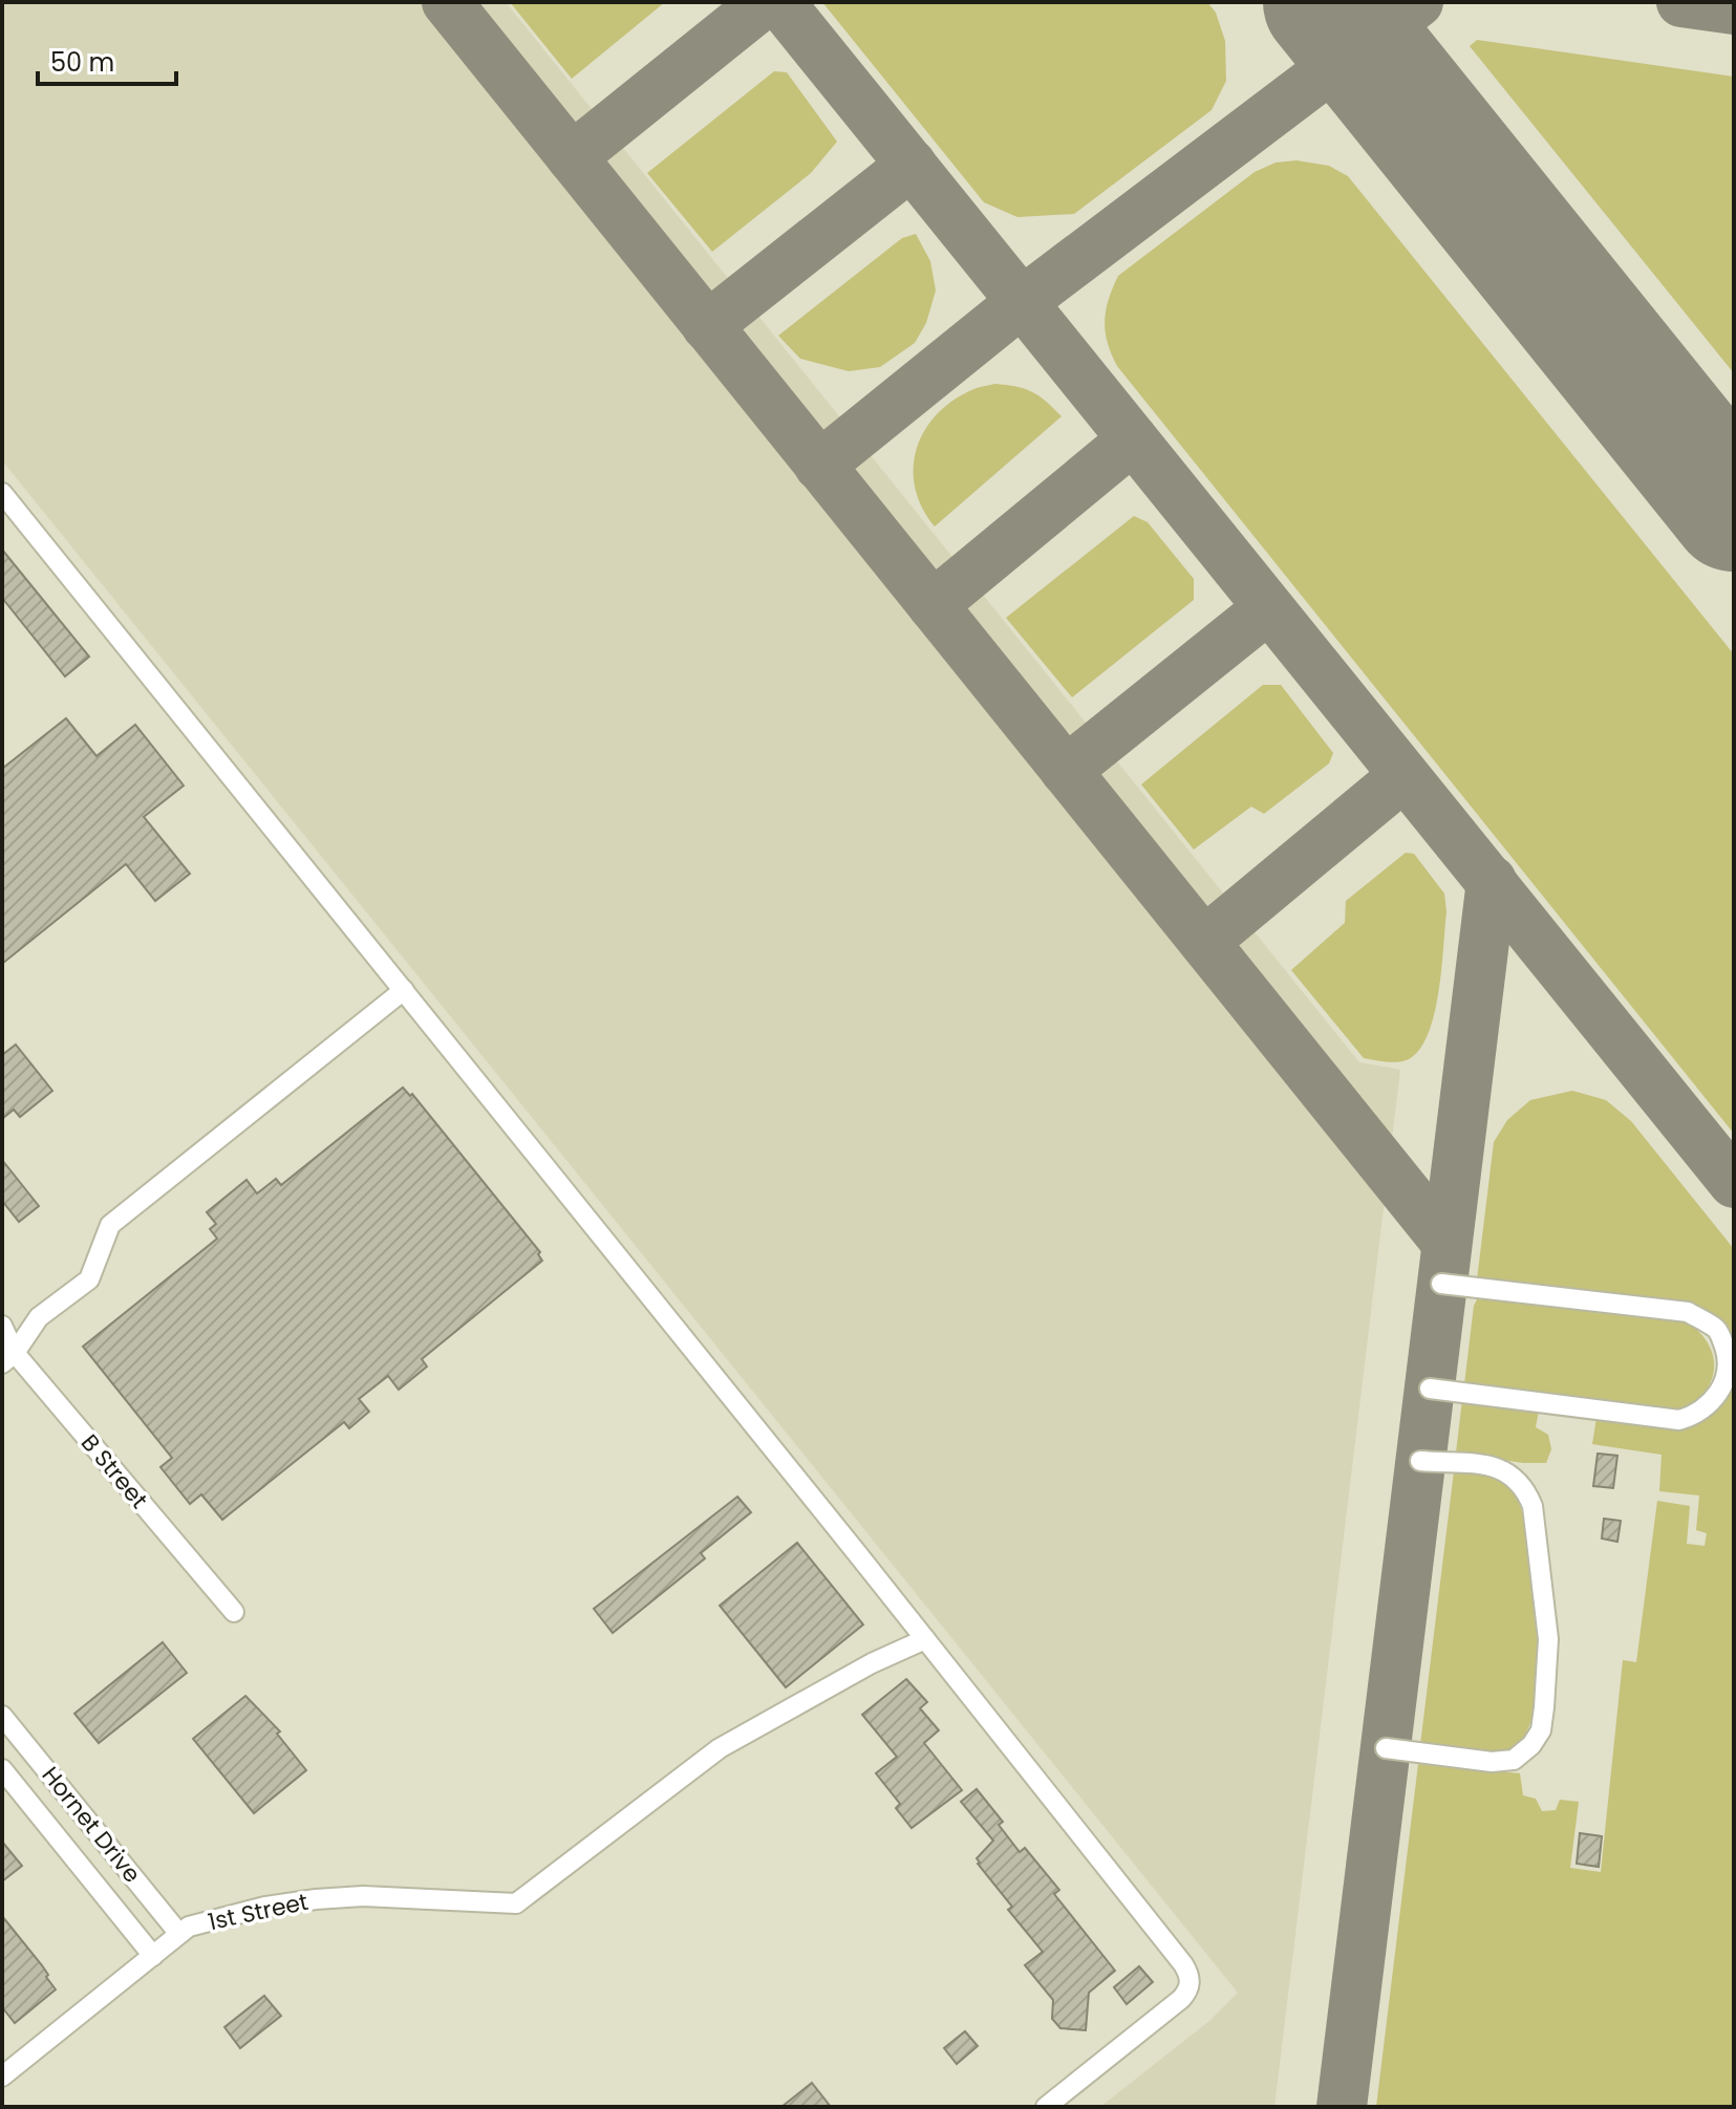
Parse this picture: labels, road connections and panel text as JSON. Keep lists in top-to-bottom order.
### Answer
{
  "streets": {
    "street": ["B Street", "Hornet Drive", "1st Street"]
  },
  "crossings": [
    ["Hornet Drive", "1st Street"]
  ],
  "scale_bar": "50 m"
}
